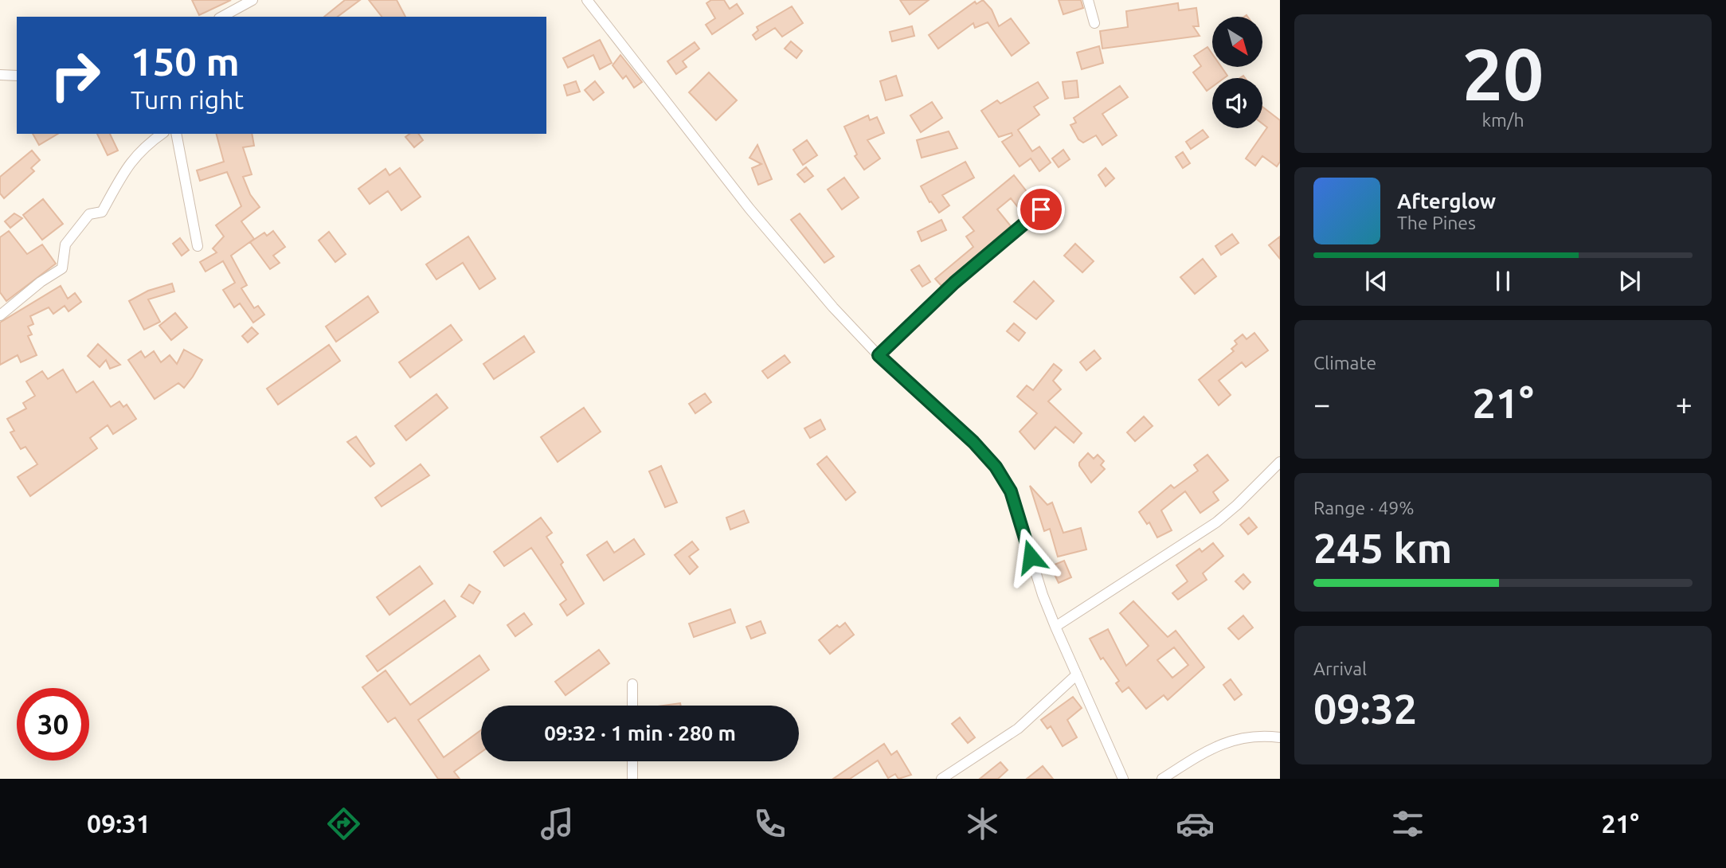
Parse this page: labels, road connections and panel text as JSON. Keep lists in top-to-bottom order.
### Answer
{
  "north": "bottom right",
  "page": {
    "tile": [
      ["20", "km/h"],
      "Climate",
      ["Range · 49%", "245 km"],
      ["Arrival", "09:32"]
    ],
    "turn": ["150 m", "Turn right"],
    "song": ["Afterglow", "The Pines"],
    "heat": ["−", "21°", "+"],
    "limit": "30",
    "trip": "09:32 · 1 min · 280 m",
    "tabs": ["09:31", "21°"]
  }
}
